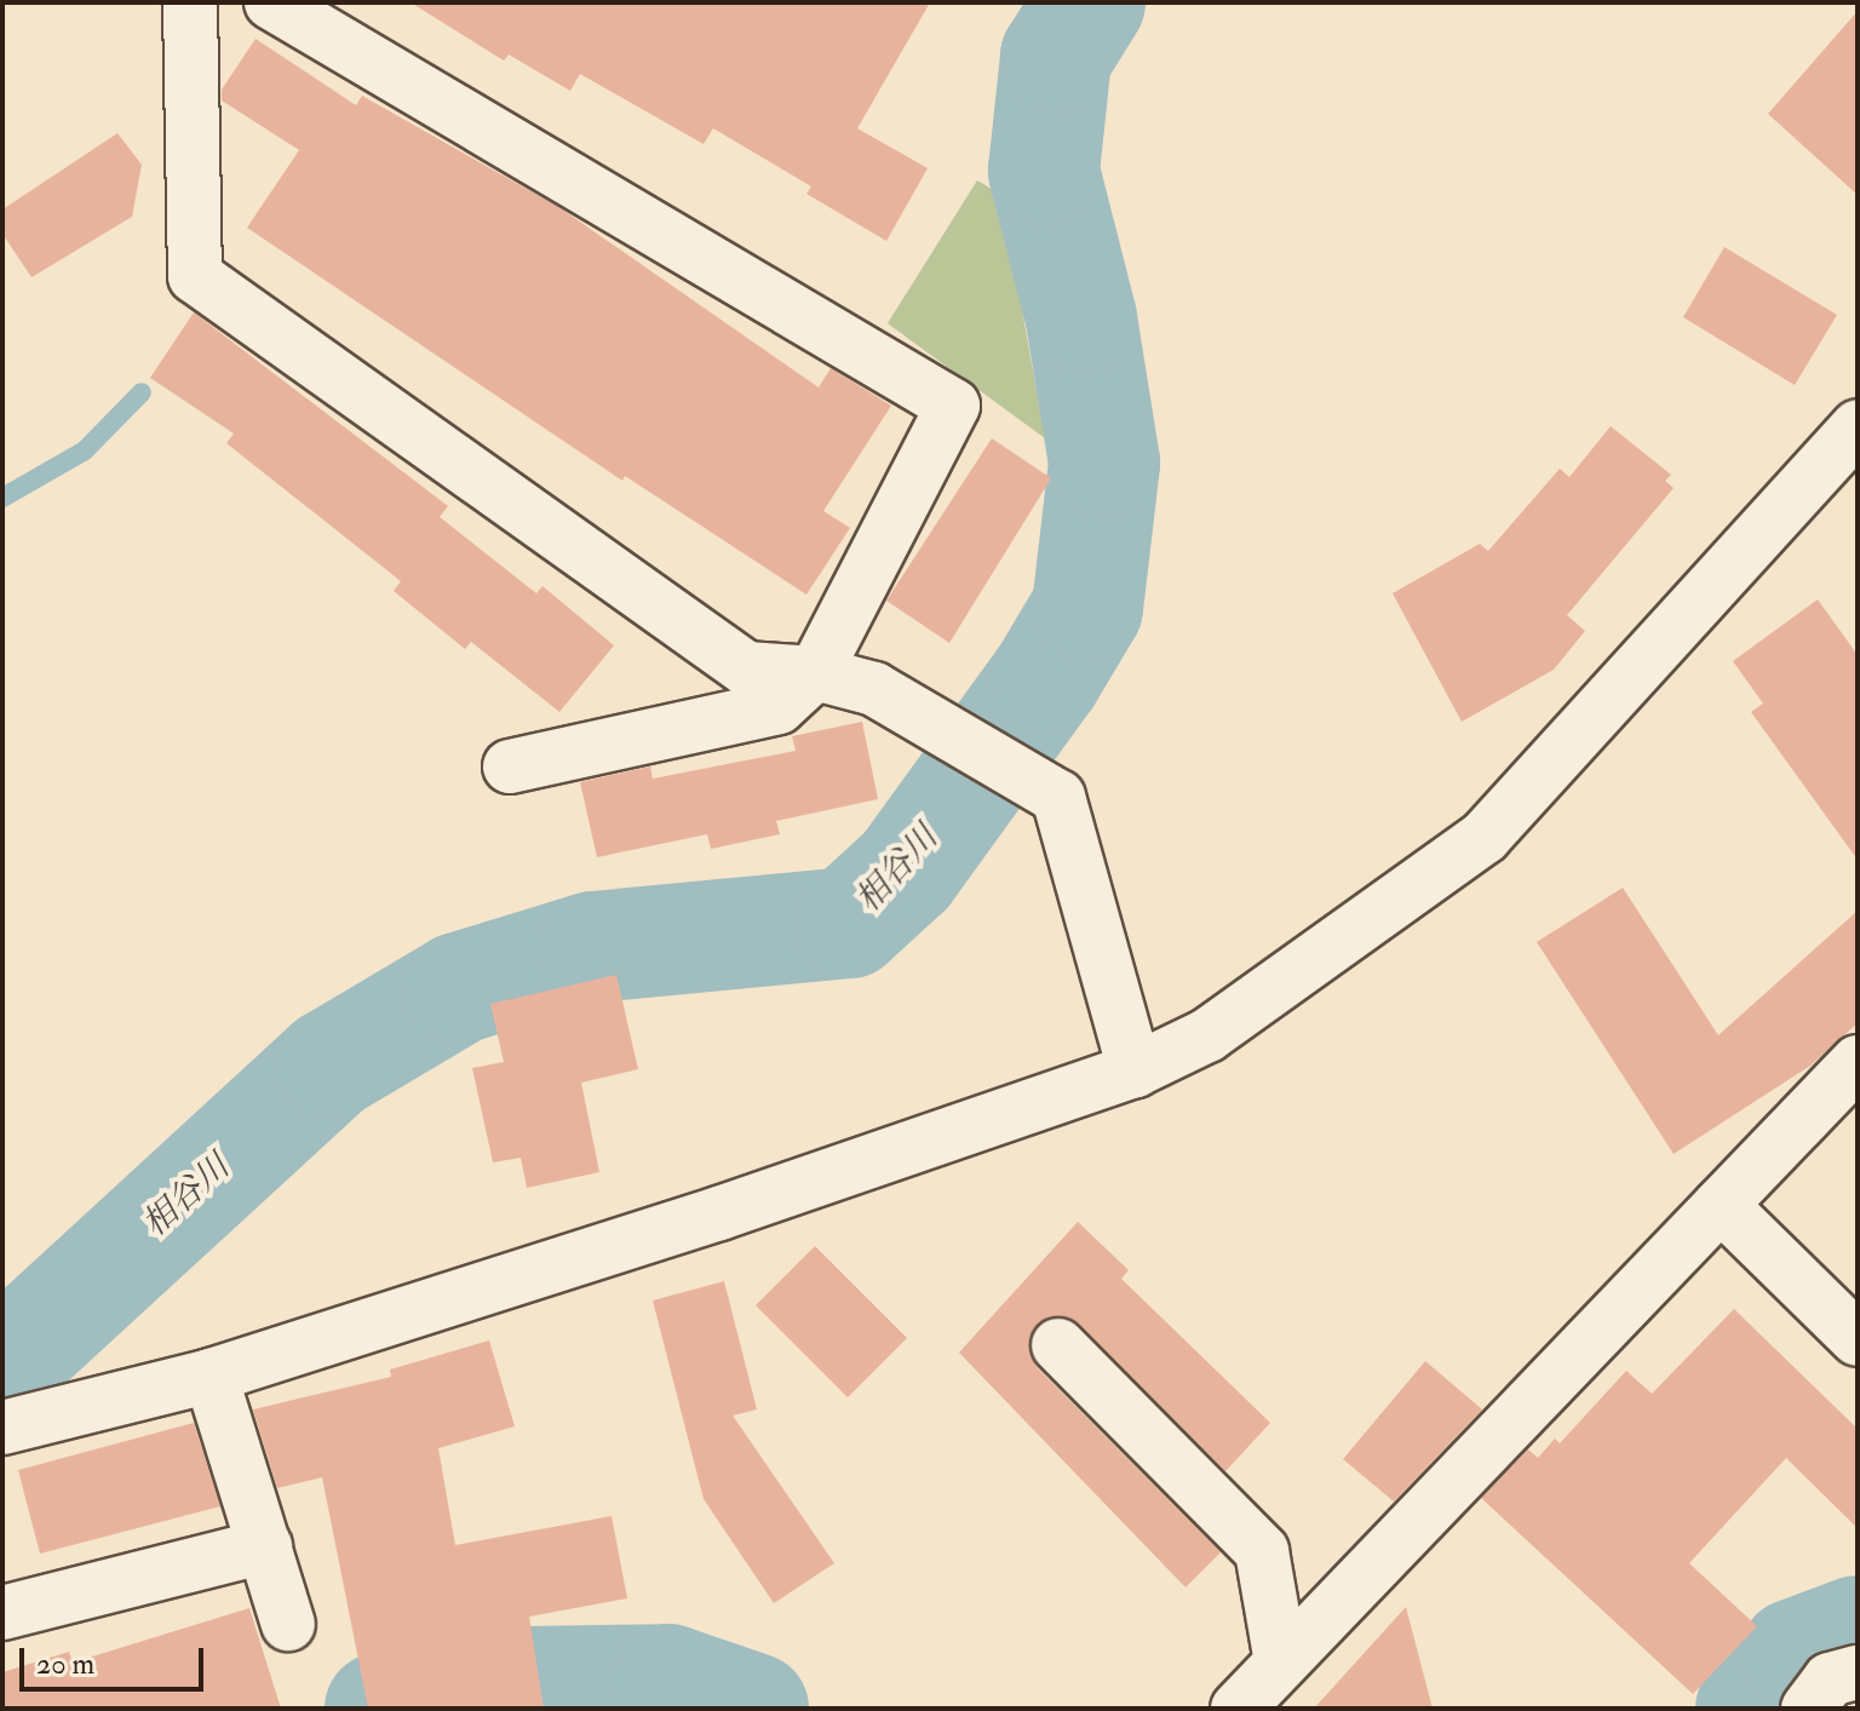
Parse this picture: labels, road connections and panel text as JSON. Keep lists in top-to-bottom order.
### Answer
{
  "water": ["相谷川"],
  "scale_bar": "20 m"
}
